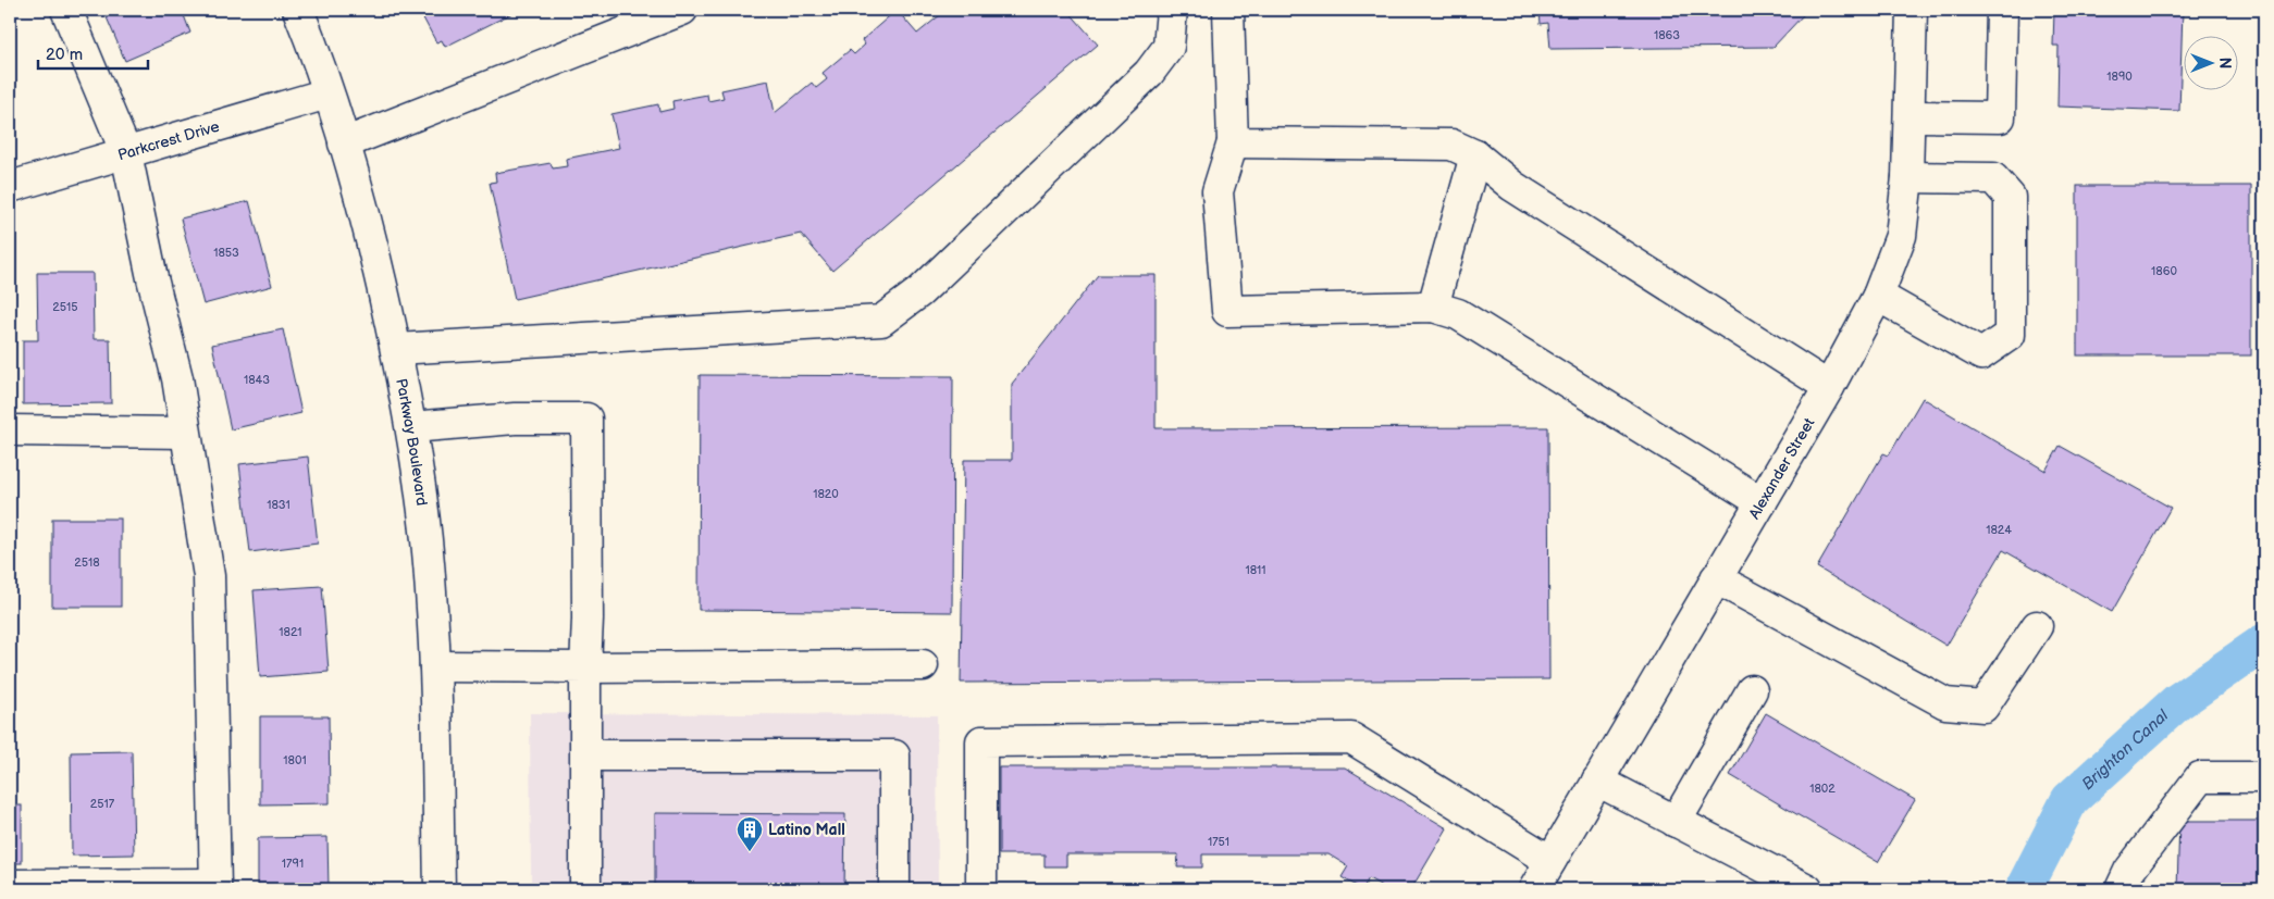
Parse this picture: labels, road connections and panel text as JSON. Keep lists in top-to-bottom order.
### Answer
{
  "streets": {
    "street": ["Parkcrest Drive", "Parkway Boulevard", "Alexander Street"]
  },
  "crossings": [
    ["Parkcrest Drive", "Parkway Boulevard"]
  ],
  "water": ["Brighton Canal"],
  "places": {
    "building": ["Latino Mall"]
  },
  "house_numbers": [
    "1863",
    "1890",
    "1853",
    "1860",
    "2515",
    "1843",
    "1820",
    "1831",
    "1824",
    "2518",
    "1811",
    "1821",
    "1801",
    "1802",
    "2517",
    "1751",
    "1791"
  ],
  "scale_bar": "20 m",
  "north": "right"
}
